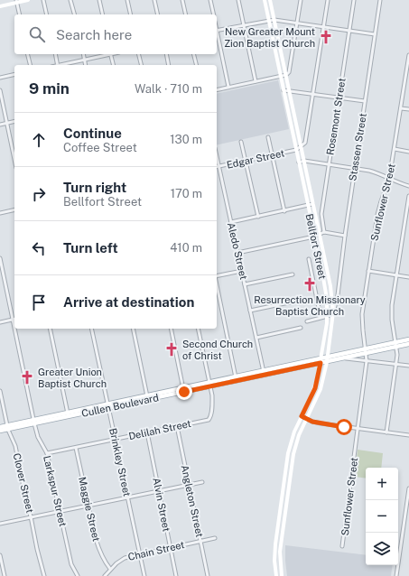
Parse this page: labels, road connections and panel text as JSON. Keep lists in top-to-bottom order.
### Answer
{
  "streets": {
    "main road": ["Bellfort Street", "Cullen Boulevard"],
    "street": [
      "Rosemont Street",
      "Stassen Street",
      "Edgar Street",
      "Sunflower Street",
      "Aledo Street",
      "Delilah Street",
      "Brinkley Street",
      "Clover Street",
      "Larkspur Street",
      "Angleton Street",
      "Alvin Street",
      "Maggie Street",
      "Chain Street"
    ]
  },
  "crossings": [
    ["Stassen Street", "Bellfort Street"],
    ["Edgar Street", "Bellfort Street"],
    ["Edgar Street", "Aledo Street"],
    ["Sunflower Street", "Cullen Boulevard"],
    ["Bellfort Street", "Cullen Boulevard"],
    ["Aledo Street", "Cullen Boulevard"],
    ["Cullen Boulevard", "Delilah Street"],
    ["Cullen Boulevard", "Brinkley Street"],
    ["Cullen Boulevard", "Clover Street"],
    ["Cullen Boulevard", "Larkspur Street"],
    ["Delilah Street", "Brinkley Street"],
    ["Delilah Street", "Larkspur Street"],
    ["Delilah Street", "Angleton Street"],
    ["Delilah Street", "Alvin Street"],
    ["Delilah Street", "Maggie Street"],
    ["Brinkley Street", "Chain Street"],
    ["Angleton Street", "Chain Street"],
    ["Alvin Street", "Chain Street"],
    ["Maggie Street", "Chain Street"]
  ],
  "places": {
    "church": [
      "New Greater Mount Zion Baptist Church",
      "Resurrection Missionary Baptist Church",
      "Second Church of Christ",
      "Greater Union Baptist Church"
    ]
  },
  "page": {
    "search": "Search here",
    "heading": ["9 min", "Walk · 710 m"],
    "list": [
      ["Continue", "Coffee Street", "130 m"],
      ["Turn right", "Bellfort Street", "170 m"],
      ["Turn left", "410 m"],
      "Arrive at destination"
    ],
    "map_buttons": ["+", "−"]
  }
}
